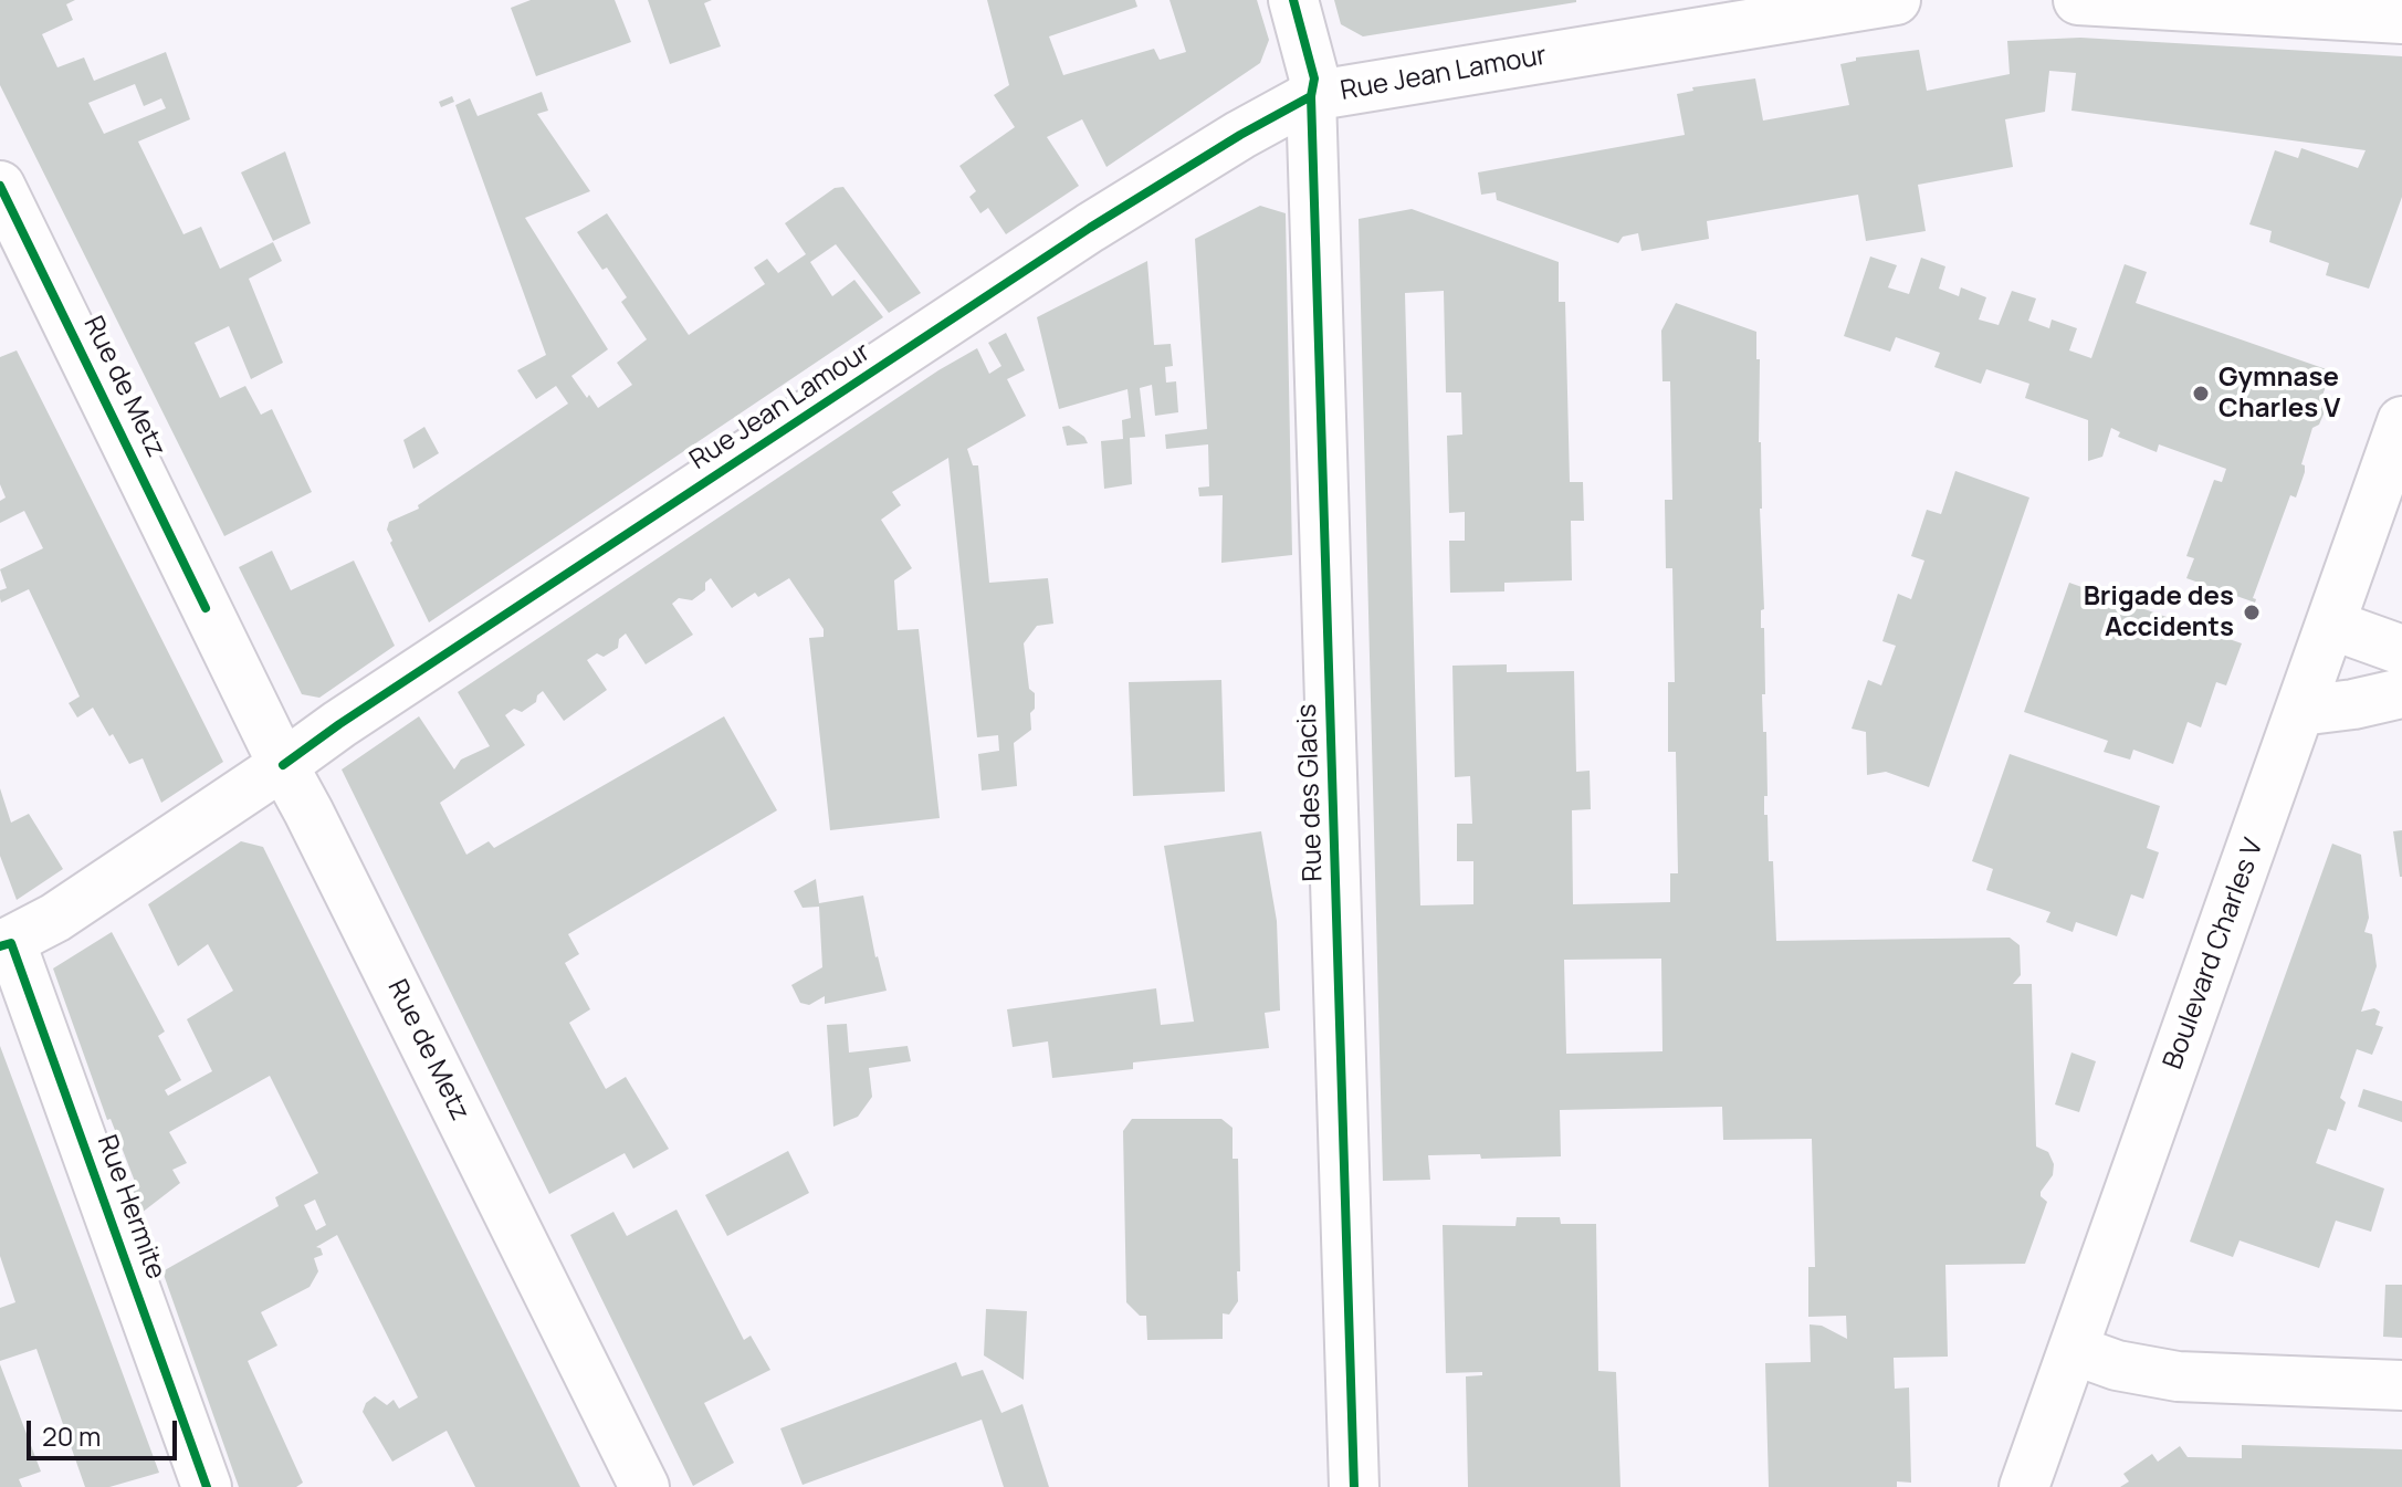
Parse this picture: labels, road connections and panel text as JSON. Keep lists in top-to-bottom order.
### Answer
{
  "streets": {
    "street": [
      "Rue Jean Lamour",
      "Rue de Metz",
      "Rue des Glacis",
      "Boulevard Charles V",
      "Rue Hermite"
    ]
  },
  "crossings": [
    ["Rue Jean Lamour", "Rue de Metz"],
    ["Rue Jean Lamour", "Rue des Glacis"],
    ["Rue Jean Lamour", "Rue Hermite"]
  ],
  "places": ["Gymnase Charles V", "Brigade des Accidents"],
  "scale_bar": "20 m"
}
